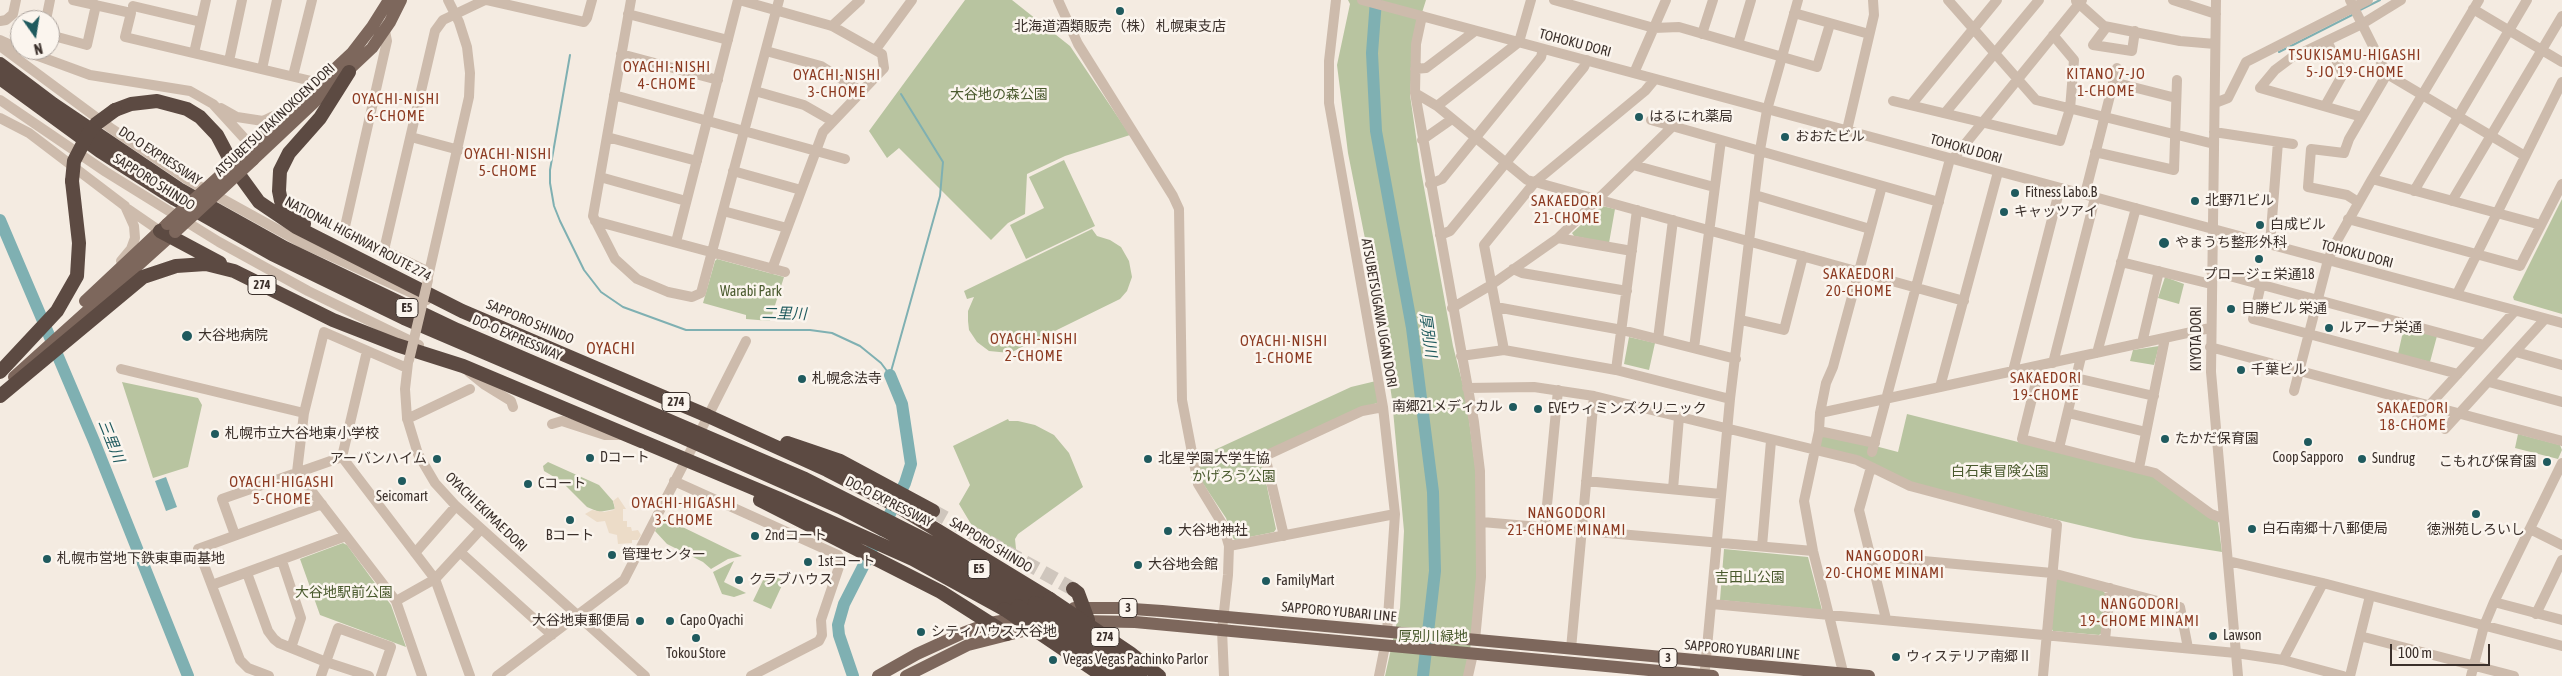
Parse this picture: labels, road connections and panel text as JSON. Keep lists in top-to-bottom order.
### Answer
{
  "streets": {
    "highway": [
      "DO-O EXPRESSWAY",
      "SAPPORO SHINDO",
      "NATIONAL HIGHWAY ROUTE 274",
      "274",
      "E5"
    ],
    "main road": ["ATSUBETSU TAKINOKOEN DORI", "3", "SAPPORO YUBARI LINE"],
    "street": [
      "TOHOKU DORI",
      "ATSUBETSUGAWA UGAN DORI",
      "KIYOTA DORI",
      "OYACHI EKIMAE DORI"
    ]
  },
  "crossings": [
    ["TOHOKU DORI", "KIYOTA DORI"],
    ["ATSUBETSU TAKINOKOEN DORI", "NATIONAL HIGHWAY ROUTE 274"],
    ["SAPPORO SHINDO", "NATIONAL HIGHWAY ROUTE 274"],
    ["SAPPORO SHINDO", "274"],
    ["ATSUBETSUGAWA UGAN DORI", "SAPPORO YUBARI LINE"]
  ],
  "districts": [
    "TSUKISAMU-HIGASHI 5-JO 19-CHOME",
    "OYACHI-NISHI 4-CHOME",
    "KITANO 7-JO 1-CHOME",
    "OYACHI-NISHI 3-CHOME",
    "OYACHI-NISHI 6-CHOME",
    "OYACHI-NISHI 5-CHOME",
    "SAKAEDORI 21-CHOME",
    "SAKAEDORI 20-CHOME",
    "OYACHI-NISHI 2-CHOME",
    "OYACHI-NISHI 1-CHOME",
    "OYACHI",
    "SAKAEDORI 19-CHOME",
    "SAKAEDORI 18-CHOME",
    "OYACHI-HIGASHI 5-CHOME",
    "OYACHI-HIGASHI 3-CHOME",
    "NANGODORI 21-CHOME MINAMI",
    "NANGODORI 20-CHOME MINAMI",
    "NANGODORI 19-CHOME MINAMI"
  ],
  "water": ["二里川", "厚別川", "三里川"],
  "parks": [
    "大谷地の森公園",
    "Warabi Park",
    "白石東冒険公園",
    "かげろう公園",
    "吉田山公園",
    "大谷地駅前公園",
    "厚別川緑地"
  ],
  "places": [
    "北海道酒類販売（株） 札幌東支店",
    "はるにれ薬局",
    "おおたビル",
    "Fitness Labo.B",
    "北野71ビル",
    "キャッツアイ",
    "白成ビル",
    "やまうち整形外科",
    "プロージェ栄通18",
    "日勝ビル 栄通",
    "ルアーナ栄通",
    "大谷地病院",
    "千葉ビル",
    "札幌念法寺",
    "南郷21メディカル",
    "EVEウィミンズクリニック",
    "札幌市立大谷地東小学校",
    "たかだ保育園",
    "Coop Sapporo",
    "Dコート",
    "アーバンハイム",
    "北星学園大学生協",
    "Sundrug",
    "こもれび保育園",
    "Seicomart",
    "Cコート",
    "徳洲苑しろいし",
    "Bコート",
    "白石南郷十八郵便局",
    "大谷地神社",
    "2ndコート",
    "管理センター",
    "札幌市営地下鉄東車両基地",
    "1stコート",
    "大谷地会館",
    "クラブハウス",
    "FamilyMart",
    "大谷地東郵便局",
    "Capo Oyachi",
    "シティハウス大谷地",
    "Lawson",
    "Tokou Store",
    "ウィステリア南郷Ⅱ",
    "Vegas Vegas Pachinko Parlor"
  ],
  "scale_bar": "100 m",
  "north": "bottom"
}
